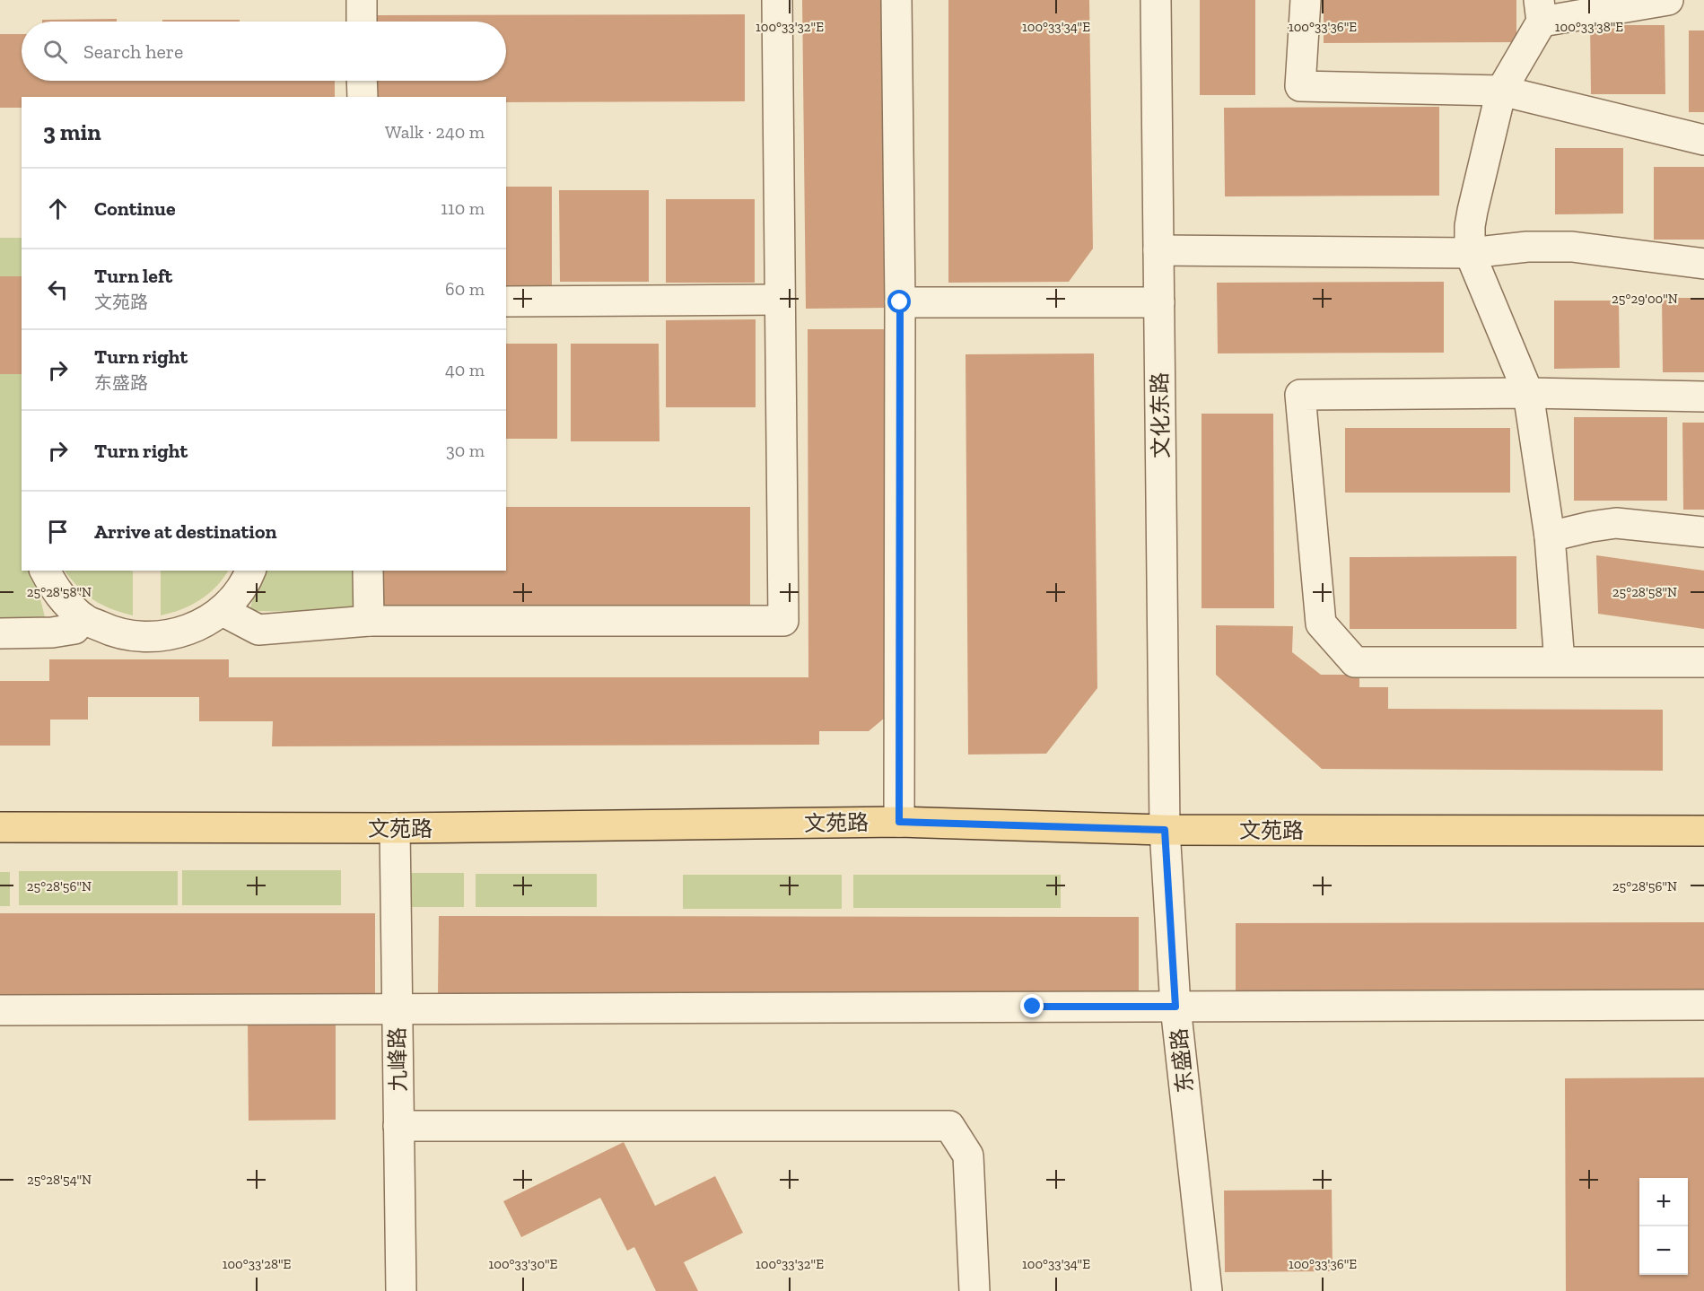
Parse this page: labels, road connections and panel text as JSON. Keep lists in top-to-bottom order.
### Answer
{
  "streets": {
    "main road": ["文苑路"],
    "street": ["文化东路", "九峰路", "东盛路"]
  },
  "crossings": [
    ["文化东路", "文苑路"],
    ["文化东路", "东盛路"],
    ["文苑路", "九峰路"],
    ["文苑路", "东盛路"]
  ],
  "page": {
    "search": "Search here",
    "heading": ["3 min", "Walk · 240 m"],
    "list": [
      ["Continue", "110 m"],
      ["Turn left", "文苑路", "60 m"],
      ["Turn right", "东盛路", "40 m"],
      ["Turn right", "30 m"],
      "Arrive at destination"
    ],
    "map_buttons": ["+", "−"]
  },
  "coordinates": [
    "100°33'32\"E",
    "100°33'34\"E",
    "100°33'36\"E",
    "100°33'38\"E",
    "25°29'00\"N",
    "25°28'58\"N",
    "25°28'56\"N",
    "25°28'54\"N",
    "100°33'28\"E",
    "100°33'30\"E"
  ]
}
